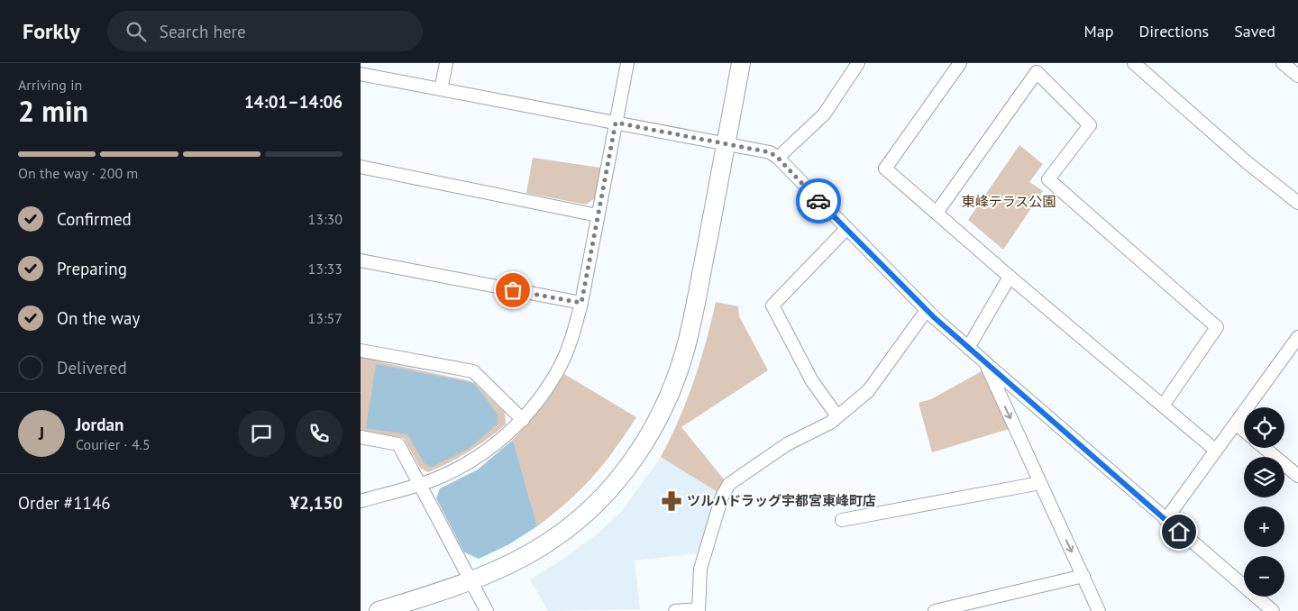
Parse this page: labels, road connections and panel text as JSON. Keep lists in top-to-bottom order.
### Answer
{
  "parks": ["東峰テラス公園"],
  "places": {
    "pharmacy": ["ツルハドラッグ宇都宮東峰町店"]
  },
  "page": {
    "header": "Forkly",
    "search": "Search here",
    "nav": ["Map", "Directions", "Saved"],
    "heading": ["2 min", "Arriving in", "14:01–14:06"],
    "panel": [
      "Jordan",
      "Courier · 4.5",
      "Order #1146",
      "¥2,150"
    ],
    "bar": "On the way · 200 m",
    "list": [
      ["Confirmed", "13:30"],
      ["Preparing", "13:33"],
      ["On the way", "13:57"],
      "Delivered"
    ],
    "map_buttons": ["+", "−"],
    "round": "J"
  }
}
